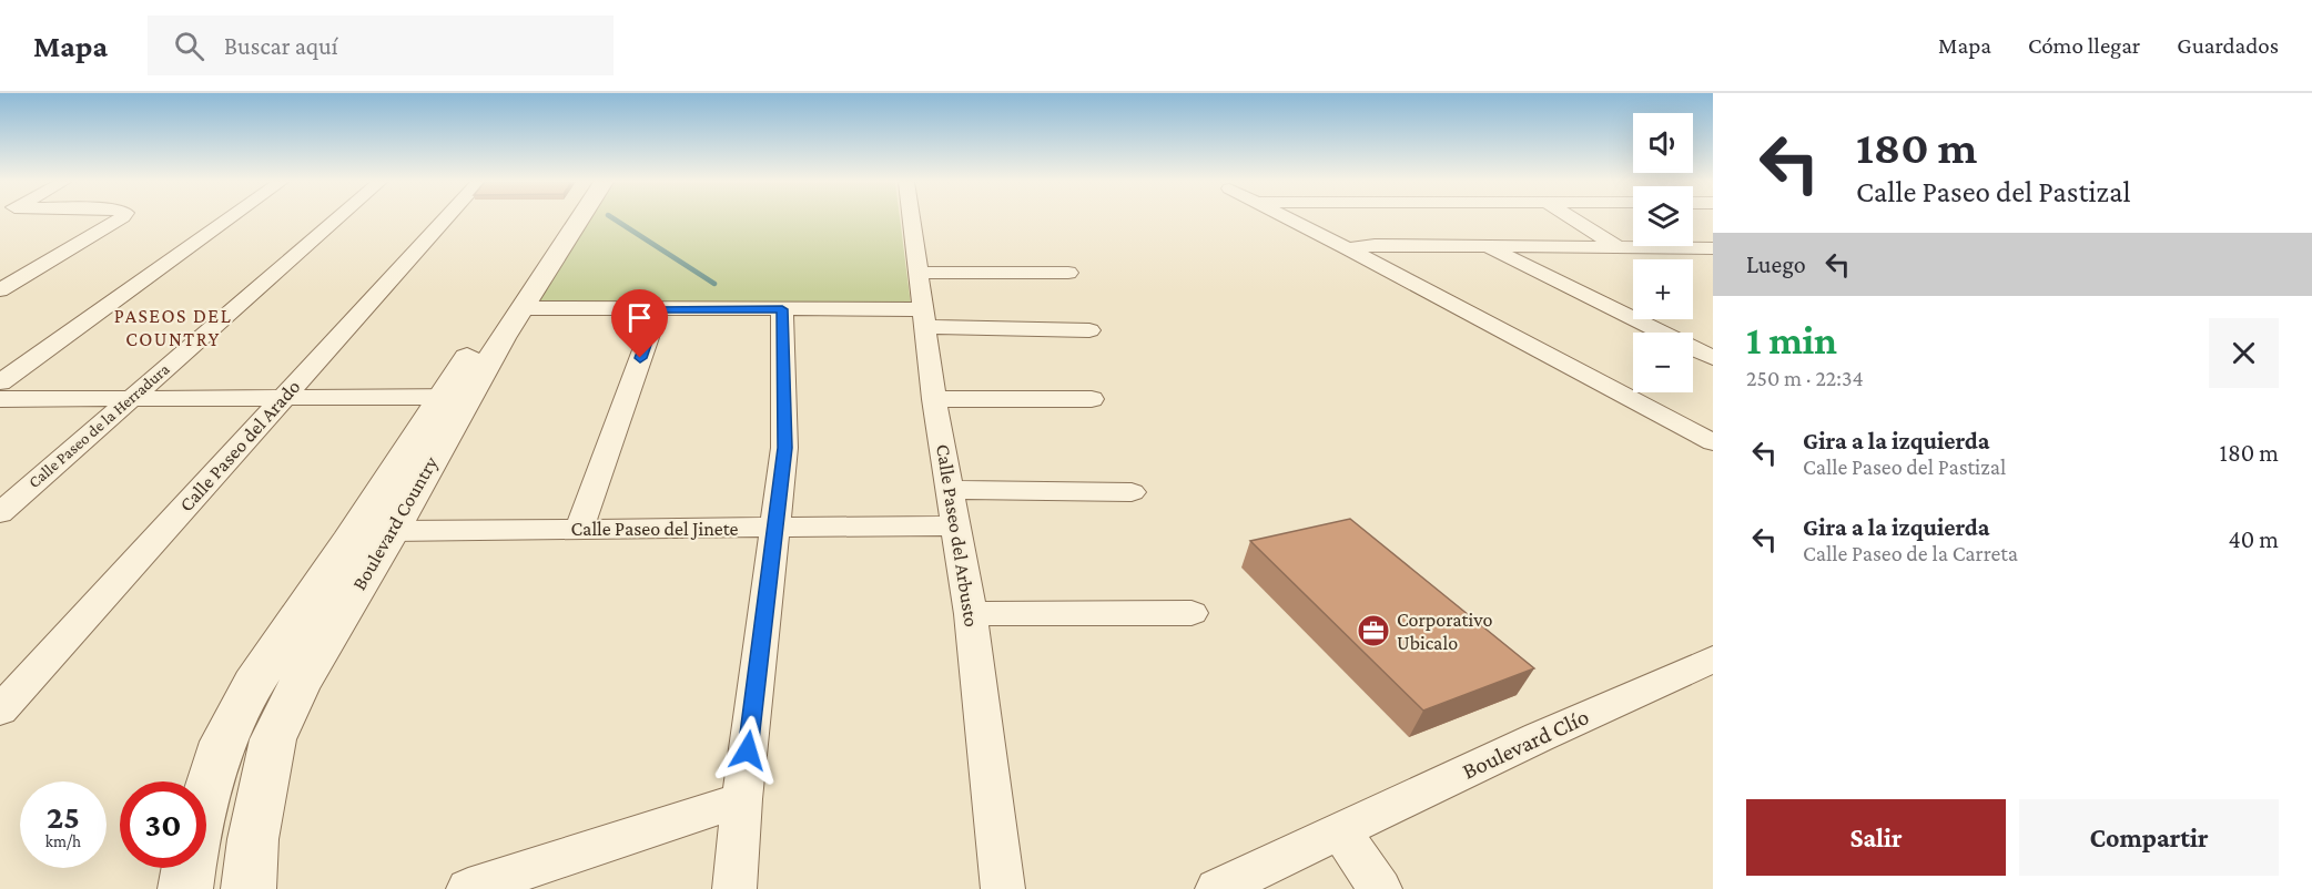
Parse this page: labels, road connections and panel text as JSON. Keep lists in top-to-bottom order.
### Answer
{
  "streets": {
    "street": [
      "Calle Paseo de la Herradura",
      "Calle Paseo del Arado",
      "Boulevard Country",
      "Calle Paseo del Jinete",
      "Calle Paseo del Arbusto",
      "Boulevard Clío"
    ]
  },
  "crossings": [
    ["Boulevard Country", "Calle Paseo del Jinete"],
    ["Calle Paseo del Jinete", "Calle Paseo del Arbusto"]
  ],
  "districts": ["PASEOS DEL COUNTRY"],
  "places": {
    "office": ["Corporativo Ubicalo"]
  },
  "page": {
    "header": "Mapa",
    "search": "Buscar aquí",
    "nav": ["Mapa", "Cómo llegar", "Guardados"],
    "turn": ["180 m", "Calle Paseo del Pastizal"],
    "map_buttons": ["+", "−"],
    "then": "Luego",
    "heading": ["1 min", "250 m · 22:34"],
    "list": [
      {
        "name": "Gira a la izquierda",
        "note": "Calle Paseo del Pastizal",
        "value": "180 m"
      },
      {
        "name": "Gira a la izquierda",
        "note": "Calle Paseo de la Carreta",
        "value": "40 m"
      }
    ],
    "speed": "25 km/h",
    "limit": "30",
    "buttons": ["Salir", "Compartir"]
  }
}
